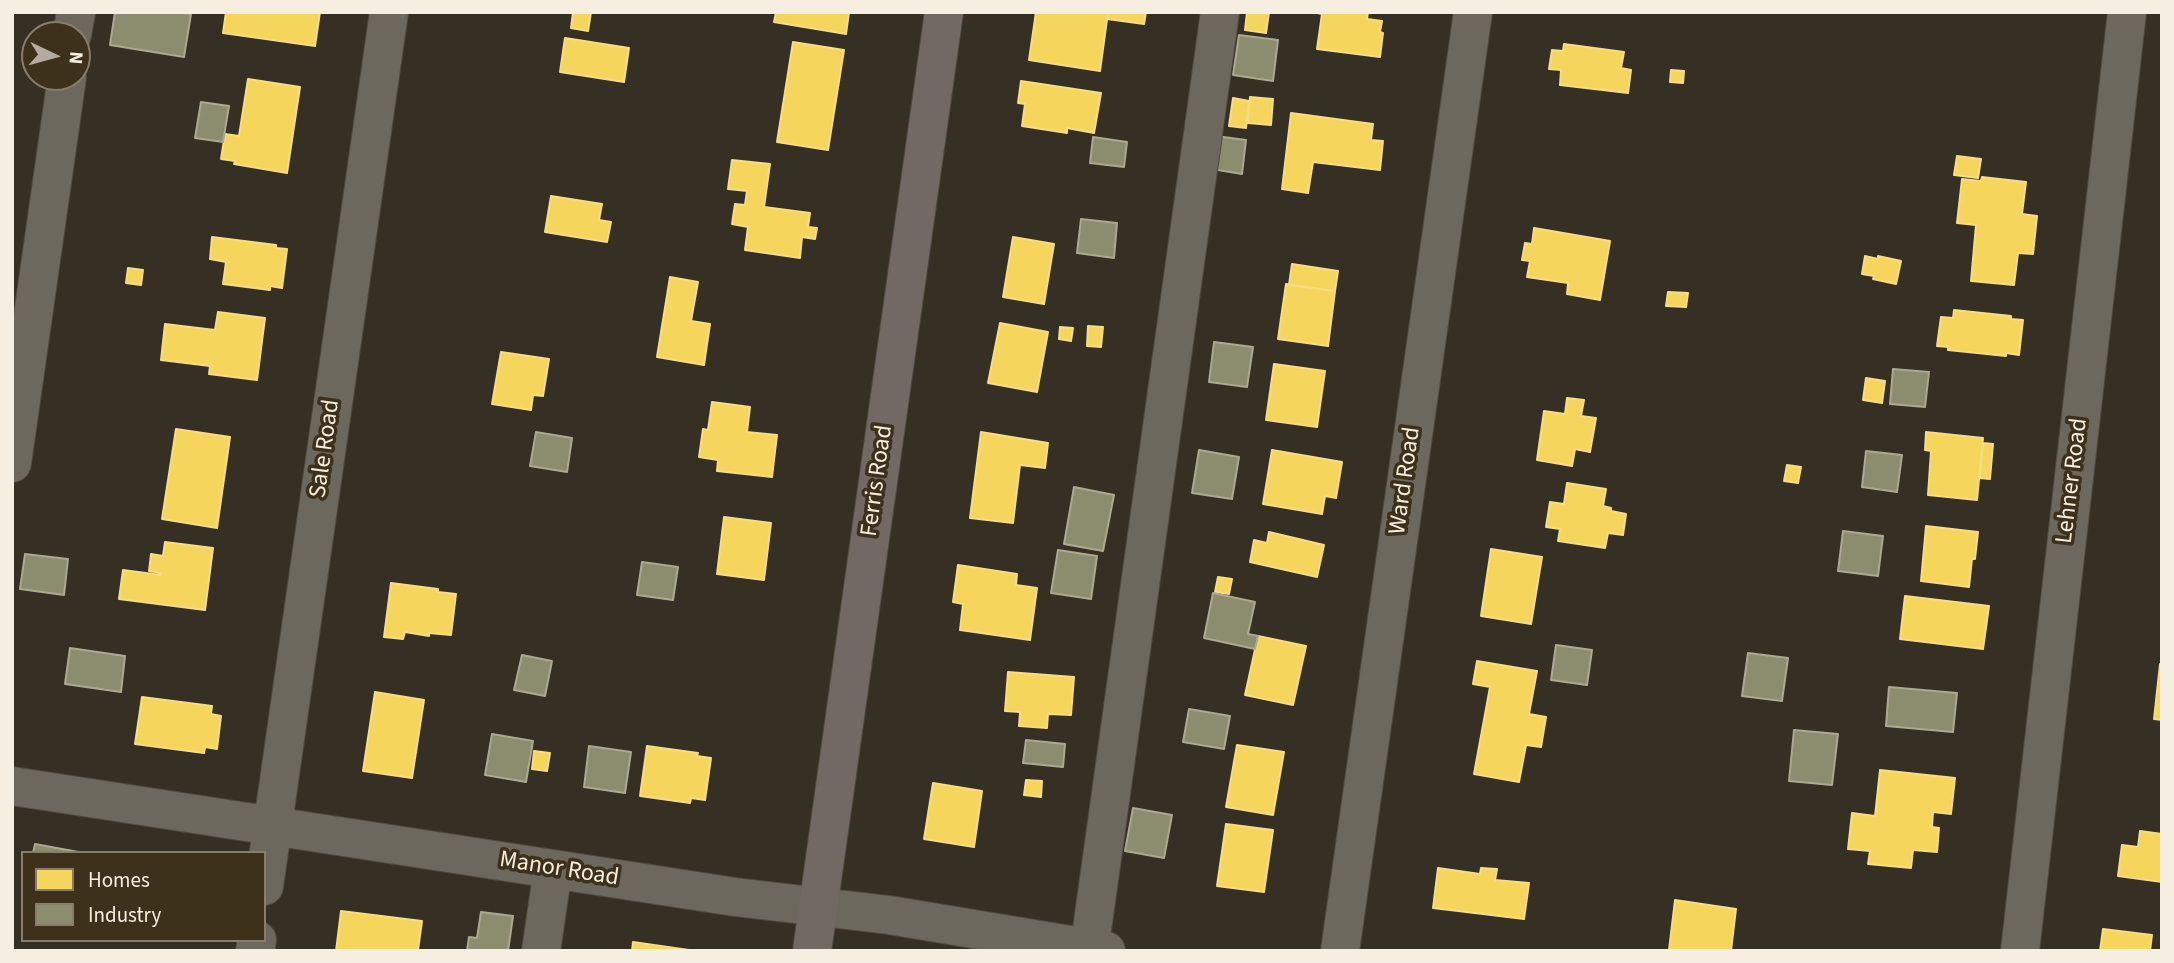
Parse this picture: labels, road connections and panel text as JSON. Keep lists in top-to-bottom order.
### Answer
{
  "streets": {
    "main road": ["Ferris Road"],
    "street": [
      "Sale Road",
      "Ward Road",
      "Lehner Road",
      "Manor Road"
    ]
  },
  "crossings": [
    ["Sale Road", "Manor Road"],
    ["Ferris Road", "Manor Road"]
  ],
  "legend": ["Homes", "Industry"],
  "north": "right"
}
